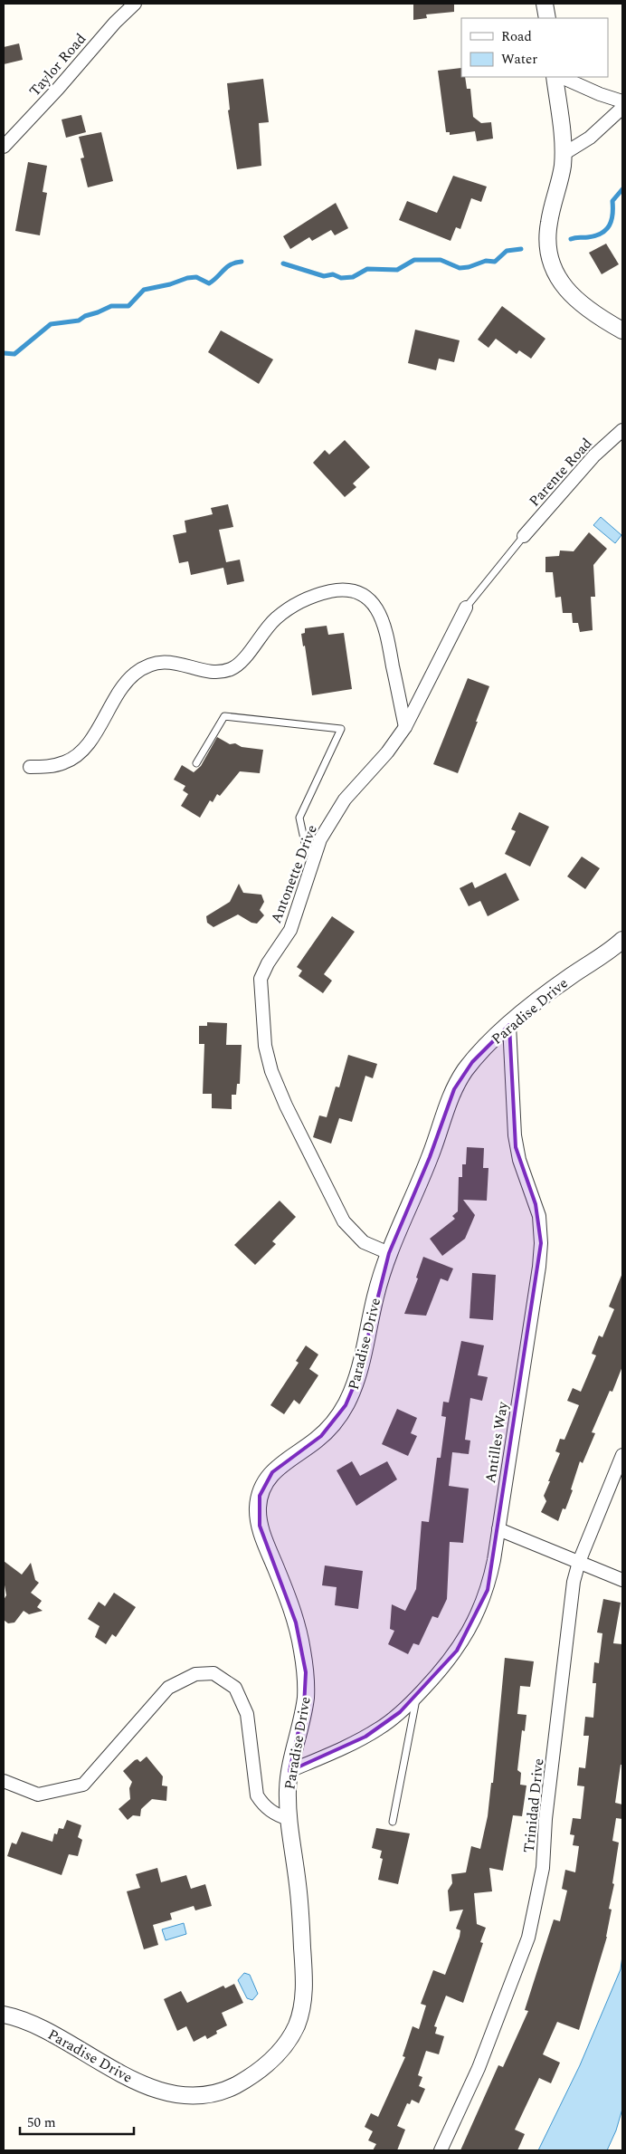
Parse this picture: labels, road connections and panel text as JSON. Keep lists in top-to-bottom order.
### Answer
{
  "streets": {
    "street": [
      "Taylor Road",
      "Parente Road",
      "Antonette Drive",
      "Paradise Drive",
      "Antilles Way",
      "Trinidad Drive"
    ]
  },
  "crossings": [
    ["Antonette Drive", "Paradise Drive"],
    ["Paradise Drive", "Antilles Way"]
  ],
  "legend": ["Road", "Water"],
  "scale_bar": "50 m"
}
